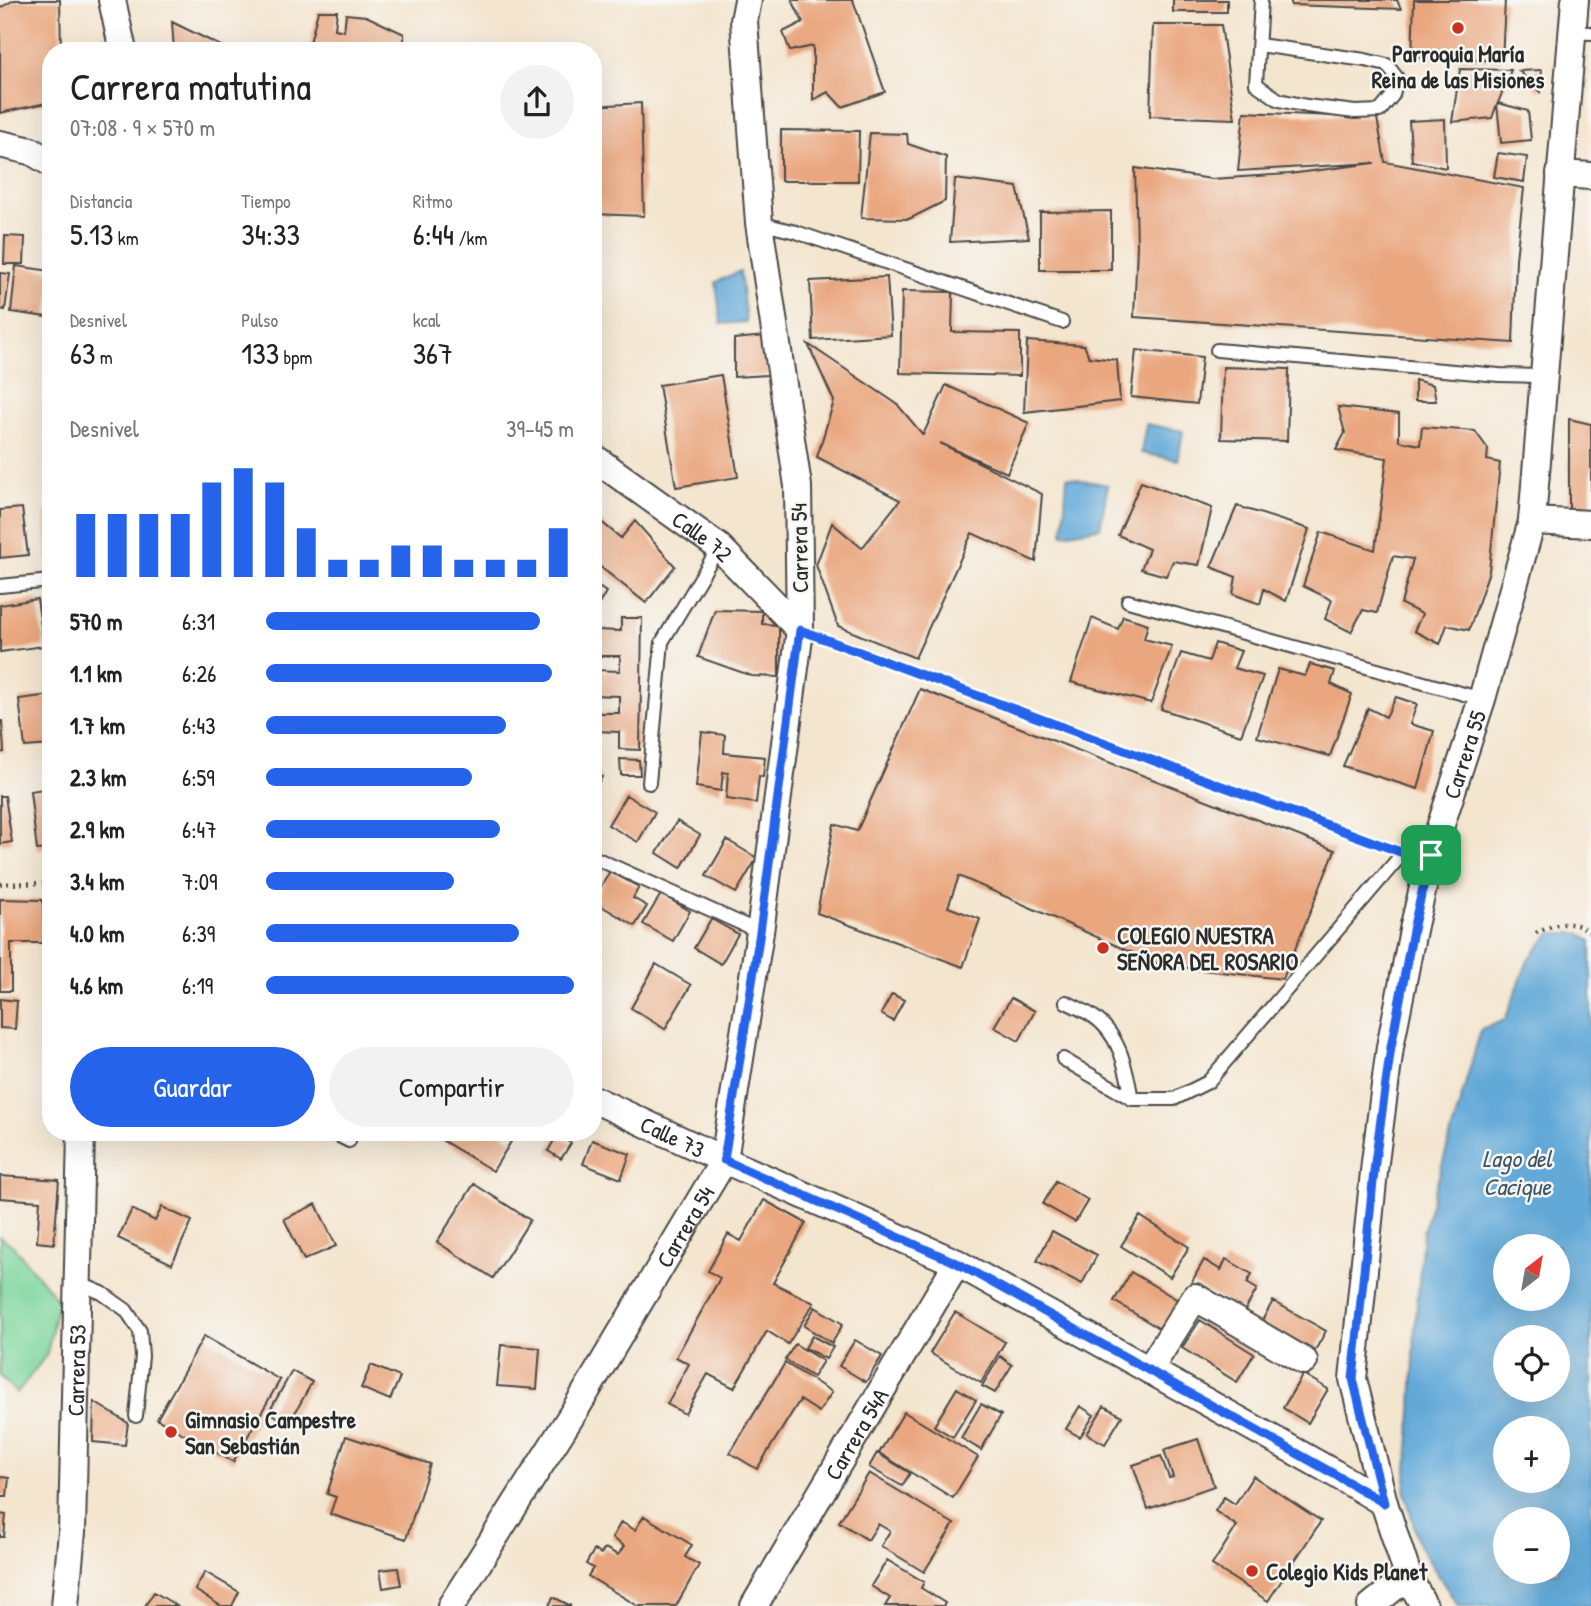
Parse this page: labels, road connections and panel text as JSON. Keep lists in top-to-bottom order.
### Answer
{
  "streets": {
    "street": [
      "Calle 72",
      "Carrera 54",
      "Carrera 55",
      "Calle 73",
      "Carrera 53",
      "Carrera 54A"
    ]
  },
  "crossings": [
    ["Calle 72", "Carrera 54"],
    ["Carrera 54", "Calle 73"],
    ["Carrera 55", "Calle 73"],
    ["Calle 73", "Carrera 54A"]
  ],
  "water": ["Lago del Cacique"],
  "places": [
    "Parroquia María Reina de las Misiones",
    "COLEGIO NUESTRA SEÑORA DEL ROSARIO",
    "Gimnasio Campestre San Sebastián",
    "Colegio Kids Planet"
  ],
  "north": "top right",
  "page": {
    "heading": ["Carrera matutina", "07:08 · 9 × 570 m"],
    "stats": [
      ["Distancia", "5.13 km"],
      ["Tiempo", "34:33"],
      ["Ritmo", "6:44 /km"],
      ["Desnivel", "63 m"],
      ["Pulso", "133 bpm"],
      ["kcal", "367"]
    ],
    "chart": ["Desnivel", "39–45 m"],
    "list": [
      {
        "name": "570 m",
        "note": "6:31"
      },
      {
        "name": "1.1 km",
        "note": "6:26"
      },
      {
        "name": "1.7 km",
        "note": "6:43"
      },
      {
        "name": "2.3 km",
        "note": "6:59"
      },
      {
        "name": "2.9 km",
        "note": "6:47"
      },
      {
        "name": "3.4 km",
        "note": "7:09"
      },
      {
        "name": "4.0 km",
        "note": "6:39"
      },
      {
        "name": "4.6 km",
        "note": "6:19"
      }
    ],
    "buttons": ["Guardar", "Compartir"],
    "map_buttons": ["+", "−"]
  }
}
